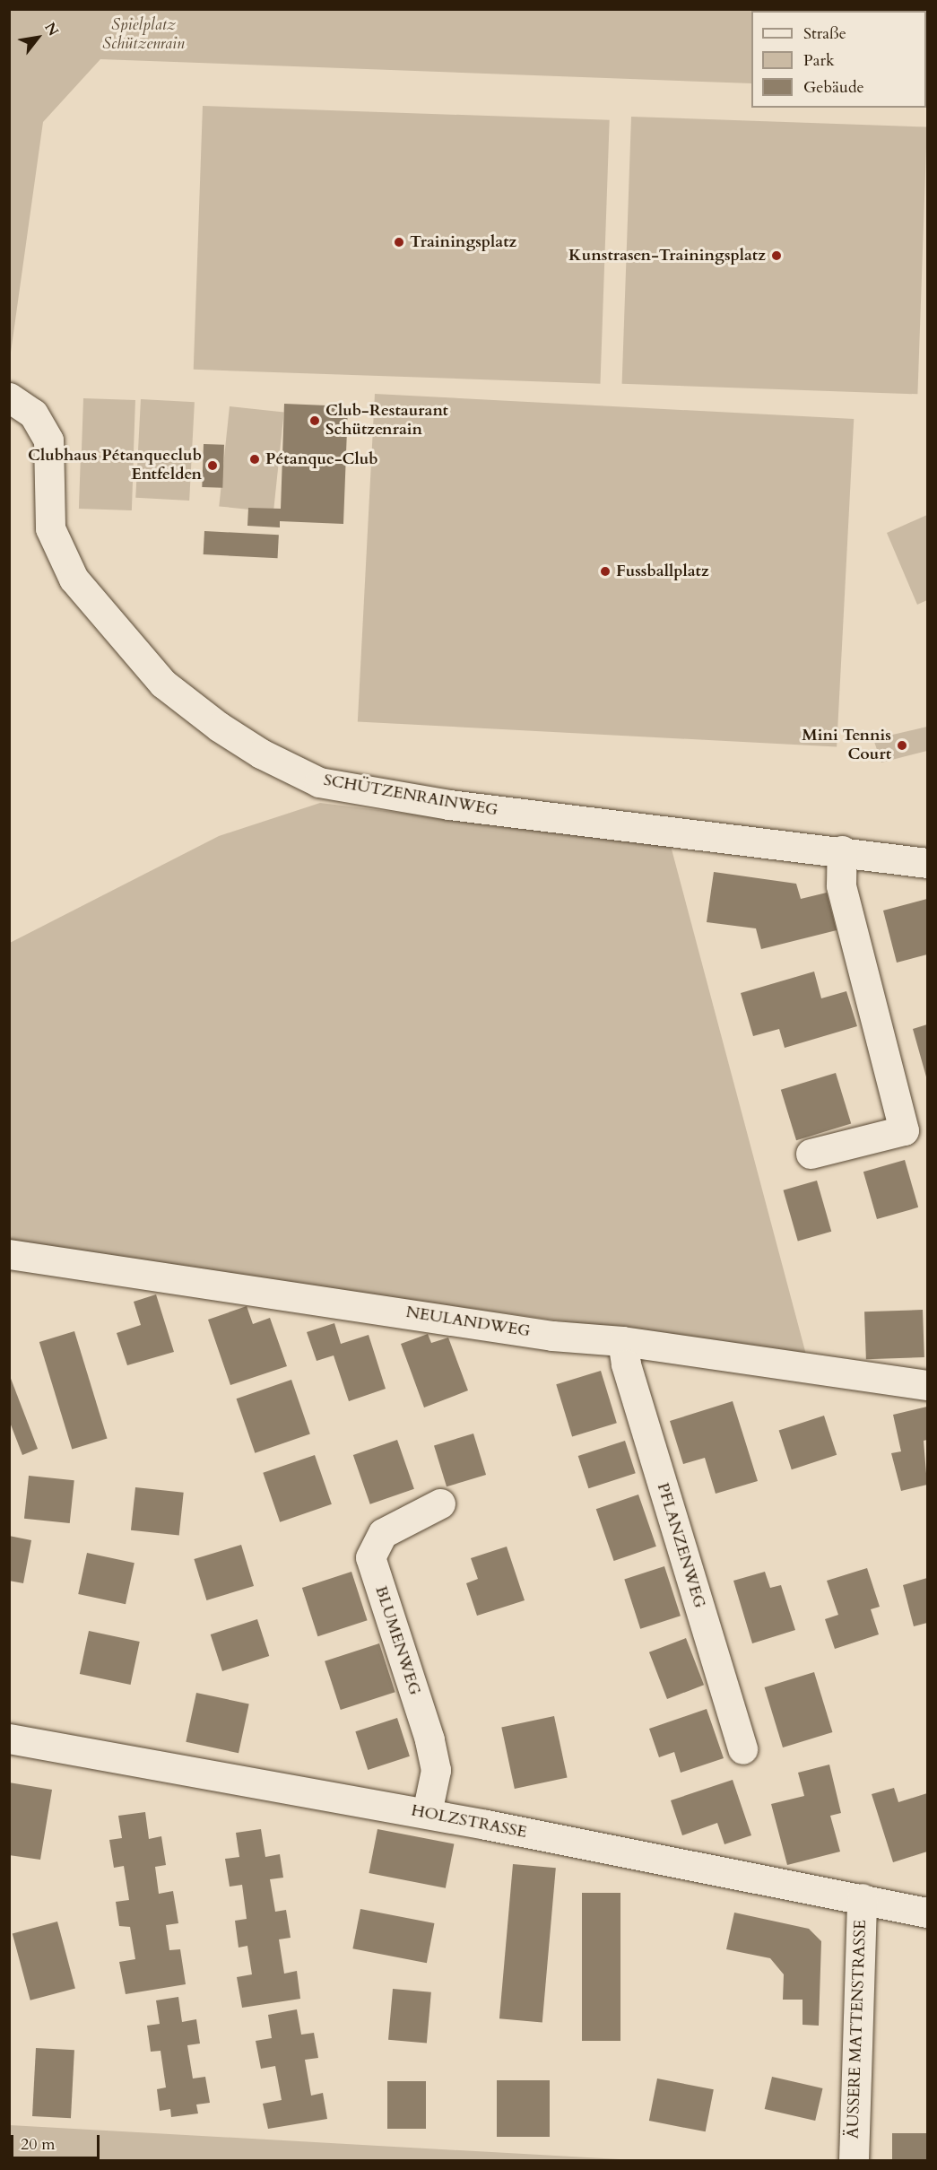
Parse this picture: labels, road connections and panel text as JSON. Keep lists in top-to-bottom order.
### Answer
{
  "streets": {
    "street": [
      "SCHÜTZENRAINWEG",
      "NEULANDWEG",
      "PFLANZENWEG",
      "BLUMENWEG",
      "HOLZSTRASSE",
      "ÄUSSERE MATTENSTRASSE"
    ]
  },
  "crossings": [
    ["NEULANDWEG", "PFLANZENWEG"],
    ["BLUMENWEG", "HOLZSTRASSE"],
    ["HOLZSTRASSE", "ÄUSSERE MATTENSTRASSE"]
  ],
  "parks": ["Spielplatz Schützenrain"],
  "places": [
    "Trainingsplatz",
    "Kunstrasen-Trainingsplatz",
    "Club-Restaurant Schützenrain",
    "Pétanque-Club",
    "Clubhaus Pétanqueclub Entfelden",
    "Fussballplatz",
    "Mini Tennis Court"
  ],
  "legend": ["Straße", "Park", "Gebäude"],
  "scale_bar": "20 m",
  "north": "top right"
}
